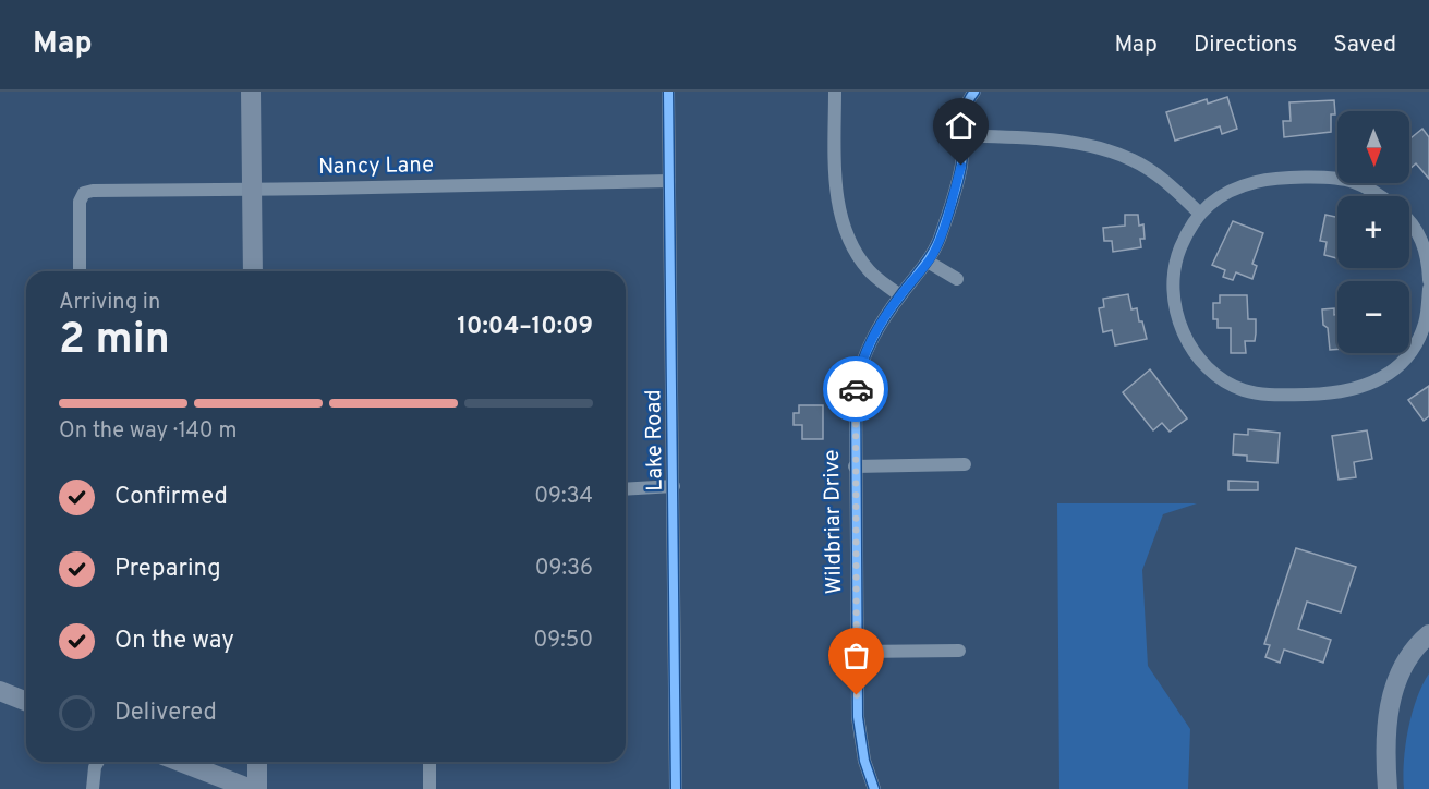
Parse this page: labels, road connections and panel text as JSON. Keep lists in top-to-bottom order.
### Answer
{
  "streets": {
    "street": ["Nancy Lane", "Lake Road", "Wildbriar Drive"]
  },
  "crossings": [
    ["Nancy Lane", "Lake Road"]
  ],
  "north": "bottom",
  "page": {
    "header": "Map",
    "nav": ["Map", "Directions", "Saved"],
    "map_buttons": ["+", "−"],
    "heading": ["2 min", "Arriving in", "10:04–10:09"],
    "bar": "On the way · 140 m",
    "list": [
      ["Confirmed", "09:34"],
      ["Preparing", "09:36"],
      ["On the way", "09:50"],
      "Delivered"
    ]
  }
}
